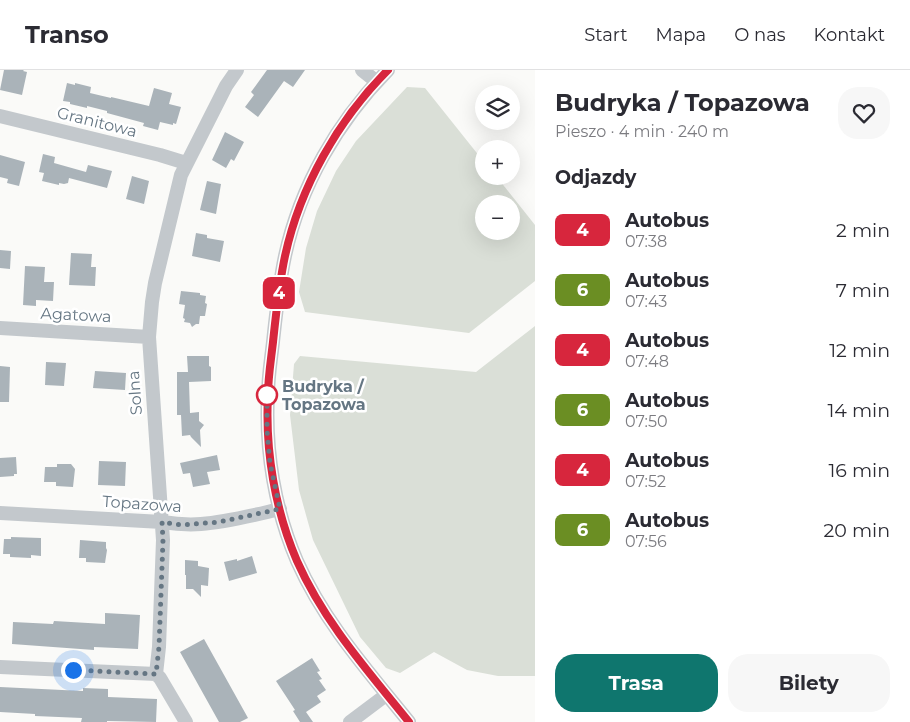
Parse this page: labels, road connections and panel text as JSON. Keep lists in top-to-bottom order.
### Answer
{
  "streets": {
    "street": [
      "Granitowa",
      "Agatowa",
      "Solna",
      "Topazowa"
    ]
  },
  "crossings": [
    ["Granitowa", "Solna"],
    ["Agatowa", "Solna"],
    ["Solna", "Topazowa"]
  ],
  "places": ["Budryka / Topazowa"],
  "lines": ["bus line 4"],
  "page": {
    "header": "Transo",
    "nav": [
      "Start",
      "Mapa",
      "O nas",
      "Kontakt"
    ],
    "on_map": "4",
    "heading": [
      ["Budryka / Topazowa", "Pieszo · 4 min · 240 m"],
      "Odjazdy"
    ],
    "map_buttons": ["+", "−"],
    "list": [
      {
        "mark": "4",
        "name": "Autobus",
        "note": "07:38",
        "value": "2 min"
      },
      {
        "mark": "6",
        "name": "Autobus",
        "note": "07:43",
        "value": "7 min"
      },
      {
        "mark": "4",
        "name": "Autobus",
        "note": "07:48",
        "value": "12 min"
      },
      {
        "mark": "6",
        "name": "Autobus",
        "note": "07:50",
        "value": "14 min"
      },
      {
        "mark": "4",
        "name": "Autobus",
        "note": "07:52",
        "value": "16 min"
      },
      {
        "mark": "6",
        "name": "Autobus",
        "note": "07:56",
        "value": "20 min"
      }
    ],
    "buttons": ["Trasa", "Bilety"]
  }
}
